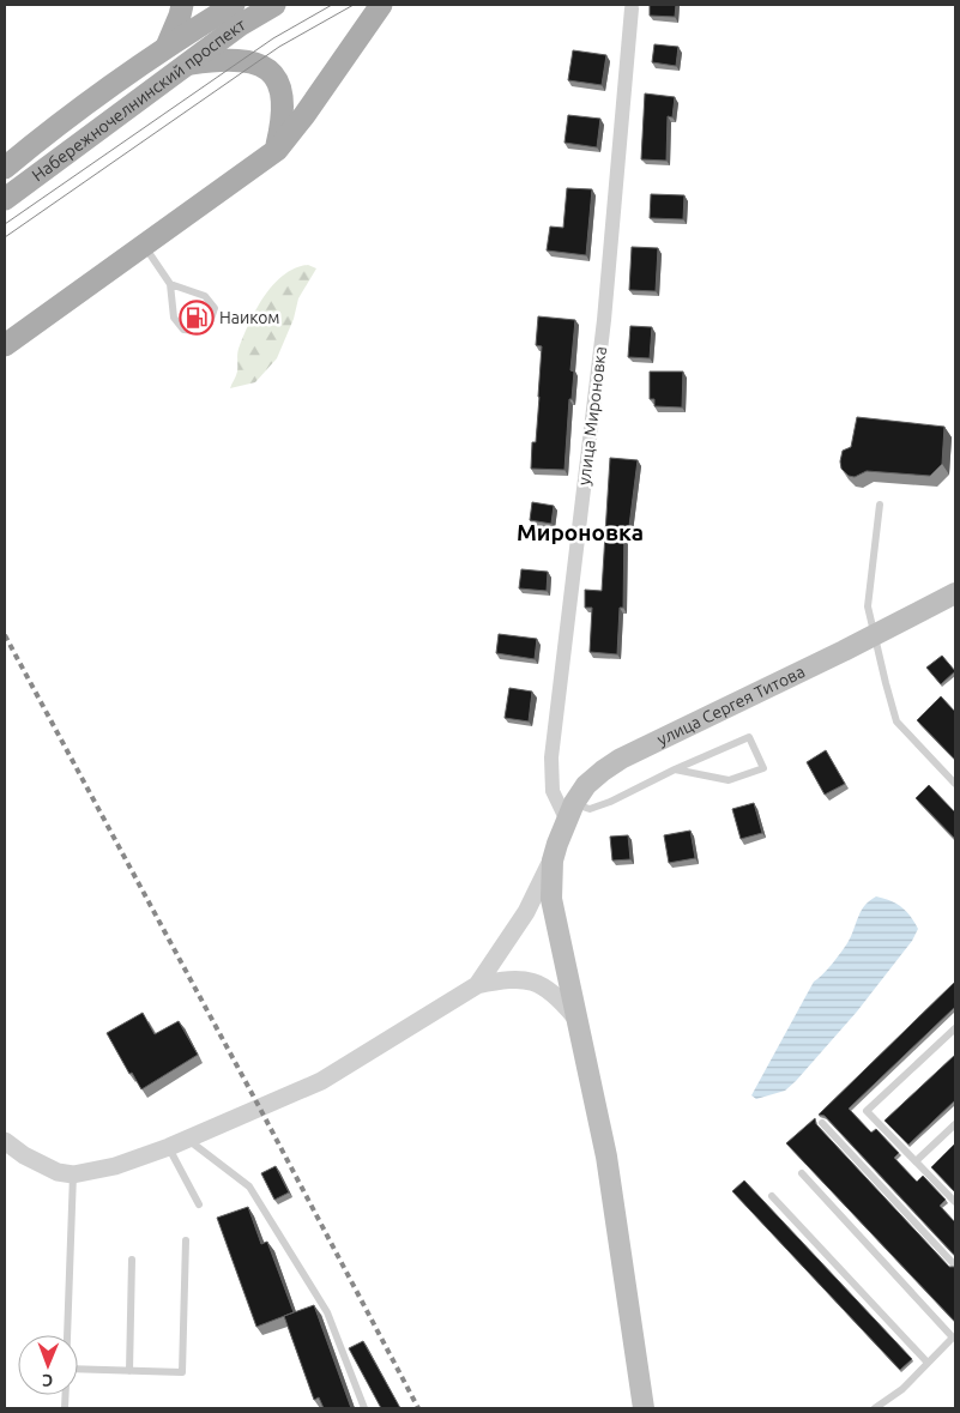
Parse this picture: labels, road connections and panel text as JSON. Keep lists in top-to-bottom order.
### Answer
{
  "streets": {
    "main road": ["Набережночелнинский проспект", "улица Сергея Титова"],
    "street": ["улица Мироновка"]
  },
  "crossings": [
    ["улица Мироновка", "улица Сергея Титова"]
  ],
  "districts": ["Мироновка"],
  "places": {
    "fuel station": ["Наиком"]
  },
  "north": "bottom"
}
